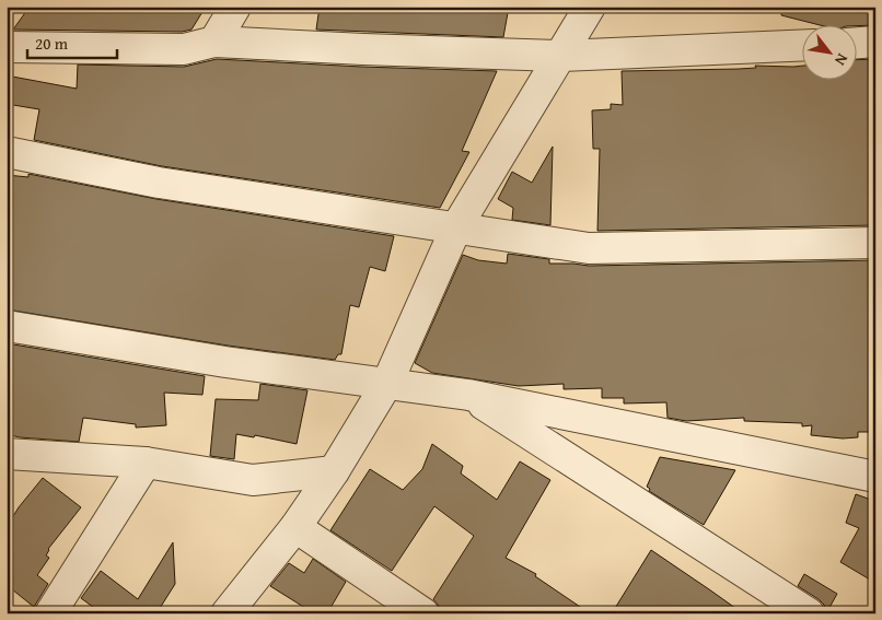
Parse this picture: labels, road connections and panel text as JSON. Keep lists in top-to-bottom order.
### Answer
{
  "scale_bar": "20 m",
  "north": "bottom right"
}
